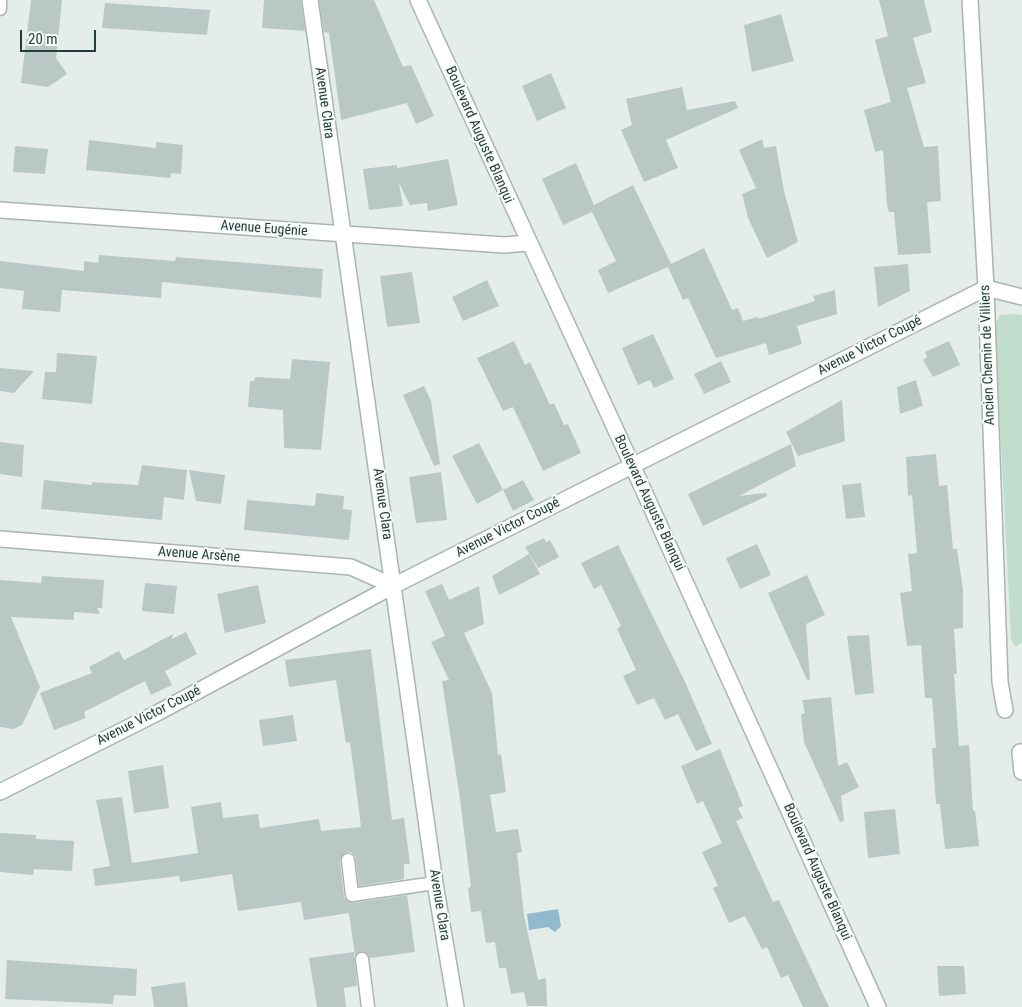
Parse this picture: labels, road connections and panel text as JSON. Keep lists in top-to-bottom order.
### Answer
{
  "streets": {
    "street": [
      "Avenue Clara",
      "Boulevard Auguste Blanqui",
      "Avenue Eugénie",
      "Avenue Victor Coupé",
      "Ancien Chemin de Villiers",
      "Avenue Arsène"
    ]
  },
  "crossings": [
    ["Avenue Clara", "Avenue Eugénie"],
    ["Avenue Clara", "Avenue Victor Coupé"],
    ["Avenue Clara", "Avenue Arsène"],
    ["Boulevard Auguste Blanqui", "Avenue Eugénie"],
    ["Boulevard Auguste Blanqui", "Avenue Victor Coupé"],
    ["Avenue Victor Coupé", "Ancien Chemin de Villiers"],
    ["Avenue Victor Coupé", "Avenue Arsène"]
  ],
  "scale_bar": "20 m"
}
